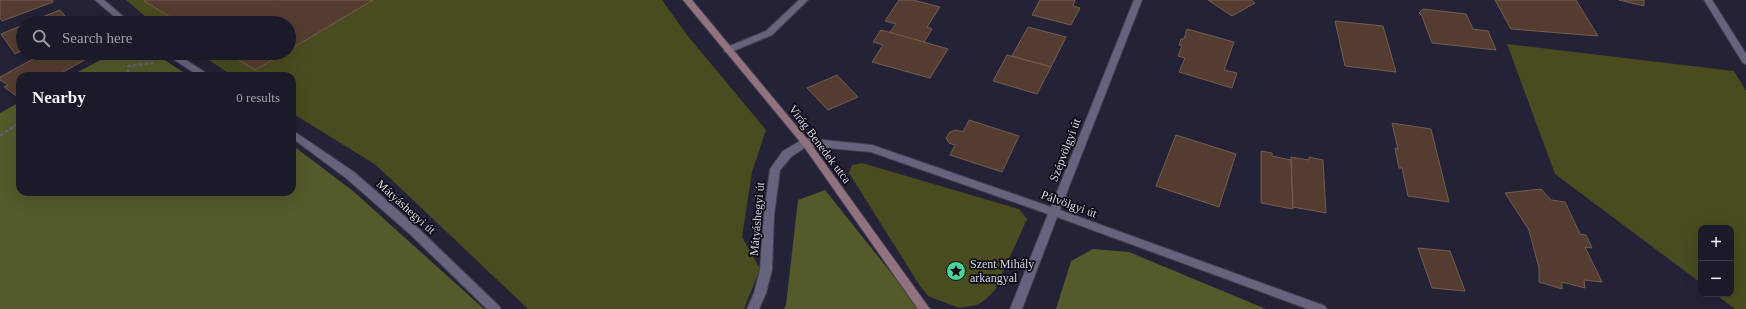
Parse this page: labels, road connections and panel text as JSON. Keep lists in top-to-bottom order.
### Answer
{
  "streets": {
    "street": [
      "Virág Benedek utca",
      "Szépvölgyi út",
      "Pálvölgyi út",
      "Mátyáshegyi út"
    ]
  },
  "crossings": [
    ["Virág Benedek utca", "Pálvölgyi út"],
    ["Virág Benedek utca", "Mátyáshegyi út"],
    ["Szépvölgyi út", "Pálvölgyi út"],
    ["Pálvölgyi út", "Mátyáshegyi út"]
  ],
  "places": {
    "place": ["Szent Mihály arkangyal"]
  },
  "page": {
    "search": "Search here",
    "heading": ["Nearby", "0 results"],
    "map_buttons": ["+", "−"]
  }
}
